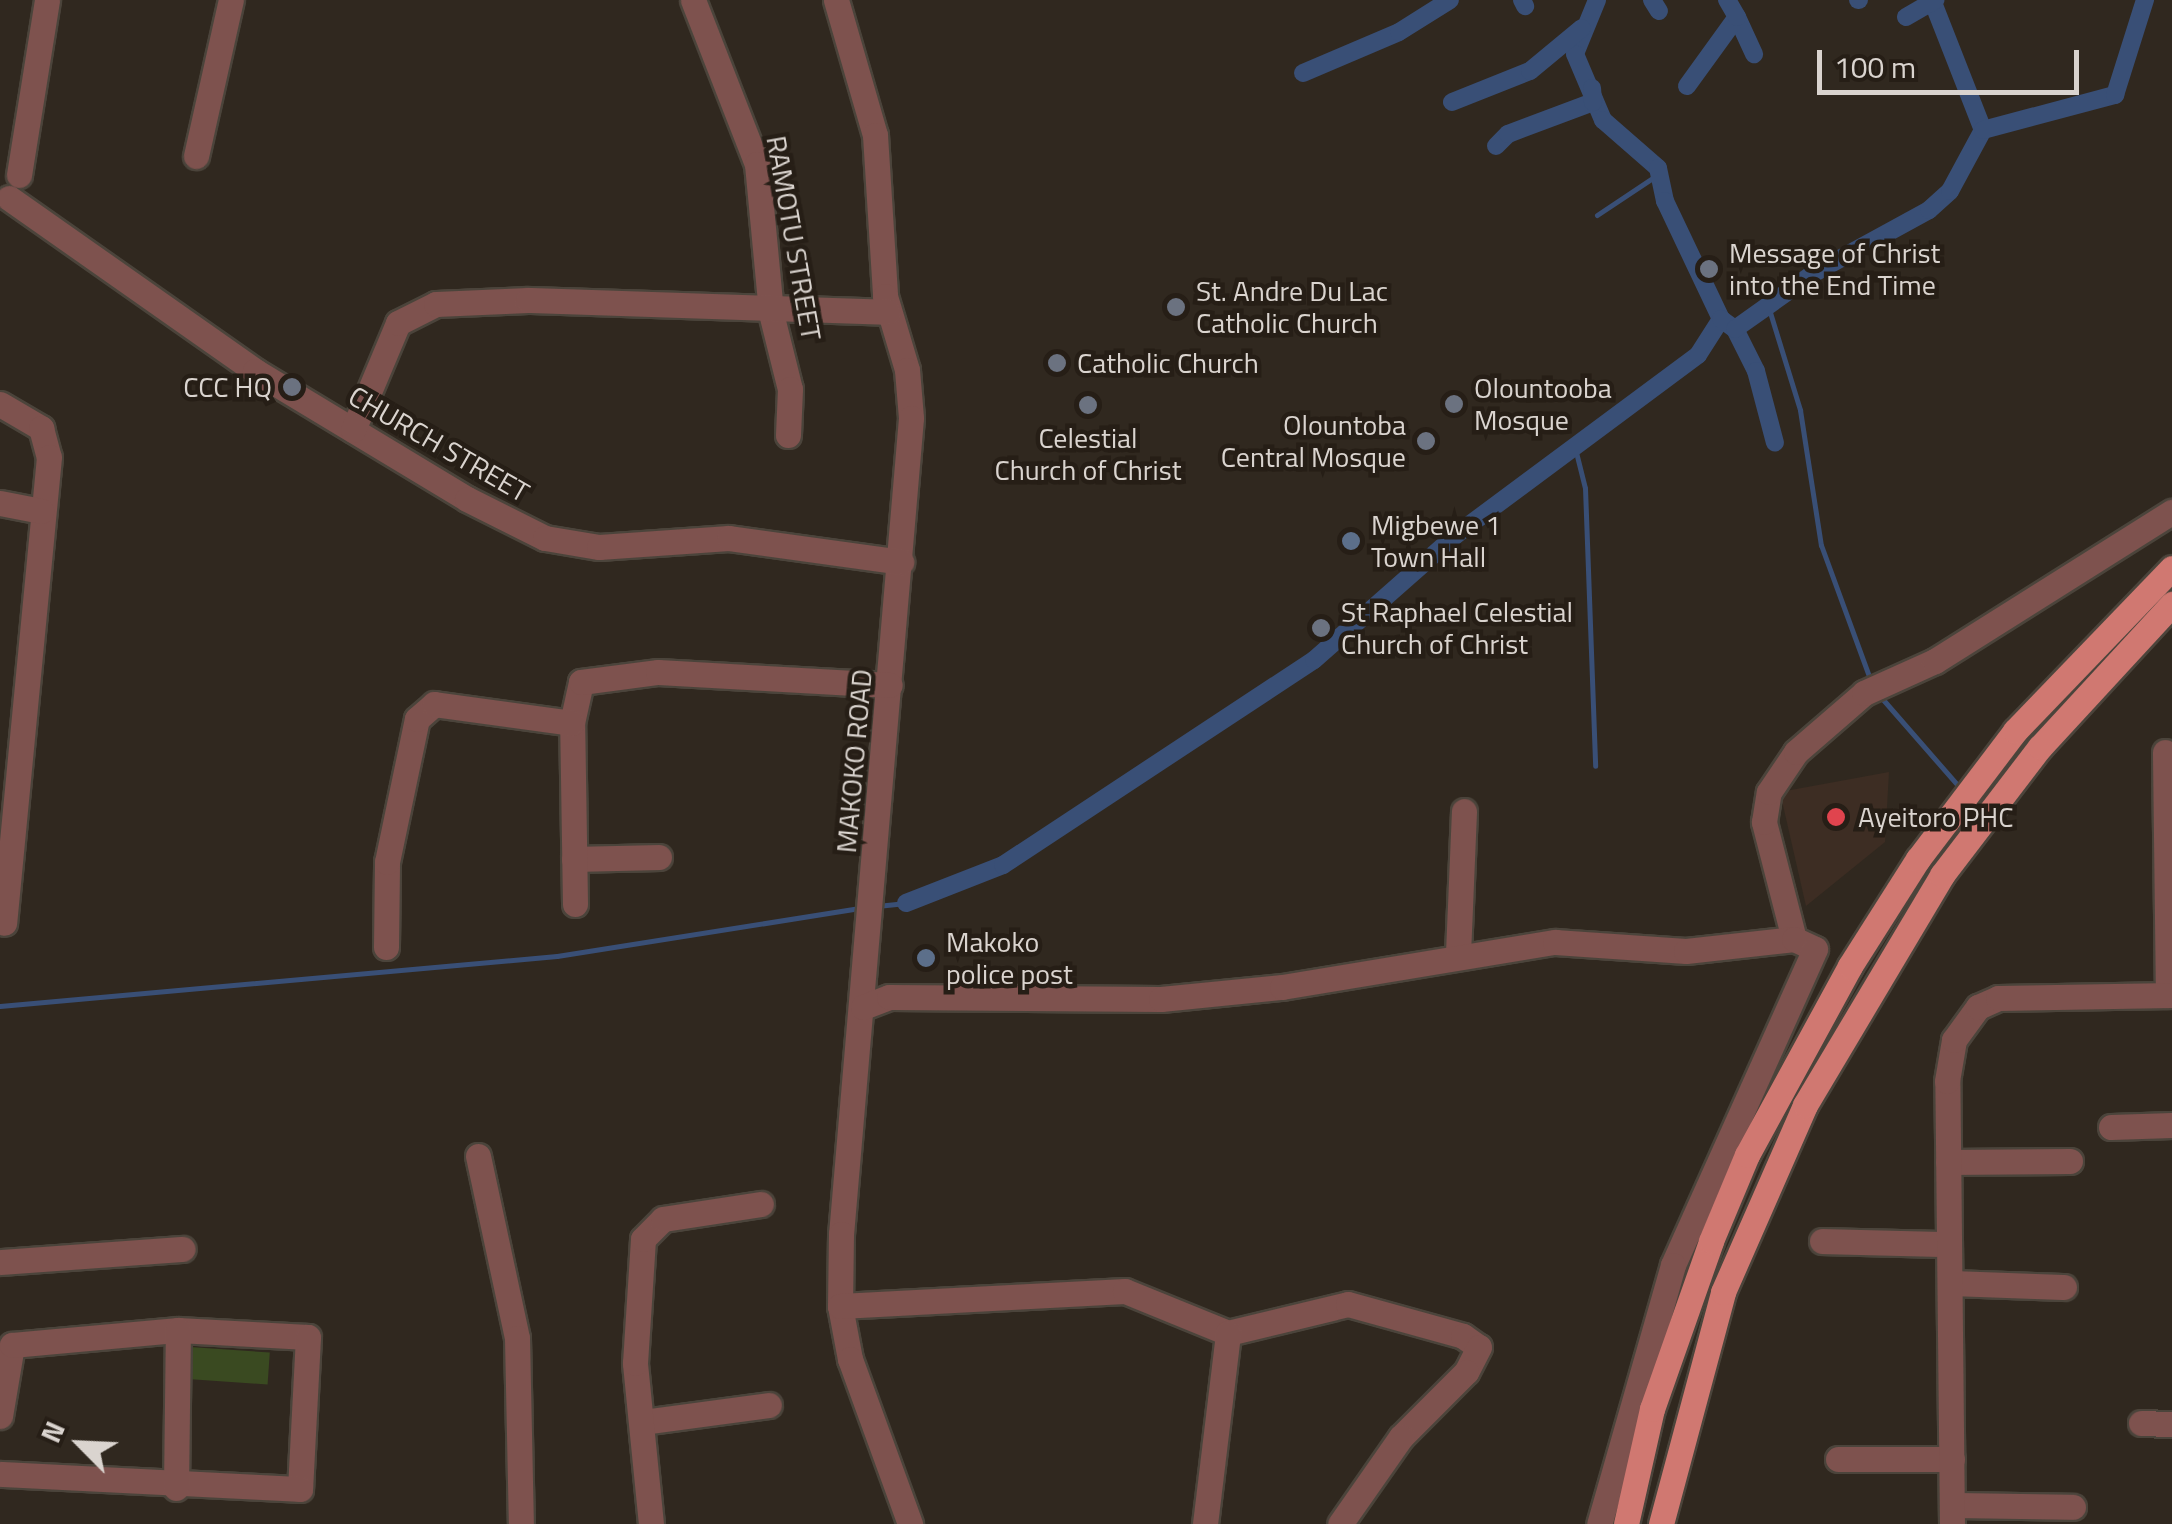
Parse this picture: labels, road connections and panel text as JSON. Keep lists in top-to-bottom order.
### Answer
{
  "streets": {
    "street": ["RAMOTU STREET", "CHURCH STREET", "MAKOKO ROAD"]
  },
  "crossings": [
    ["CHURCH STREET", "MAKOKO ROAD"]
  ],
  "places": [
    "Message of Christ into the End Time",
    "St. Andre Du Lac Catholic Church",
    "Catholic Church",
    "CCC HQ",
    "Olountooba Mosque",
    "Celestial Church of Christ",
    "Olountoba Central Mosque",
    "Migbewe 1 Town Hall",
    "St Raphael Celestial Church of Christ",
    "Ayeitoro PHC",
    "Makoko police post"
  ],
  "scale_bar": "100 m",
  "north": "top left"
}
